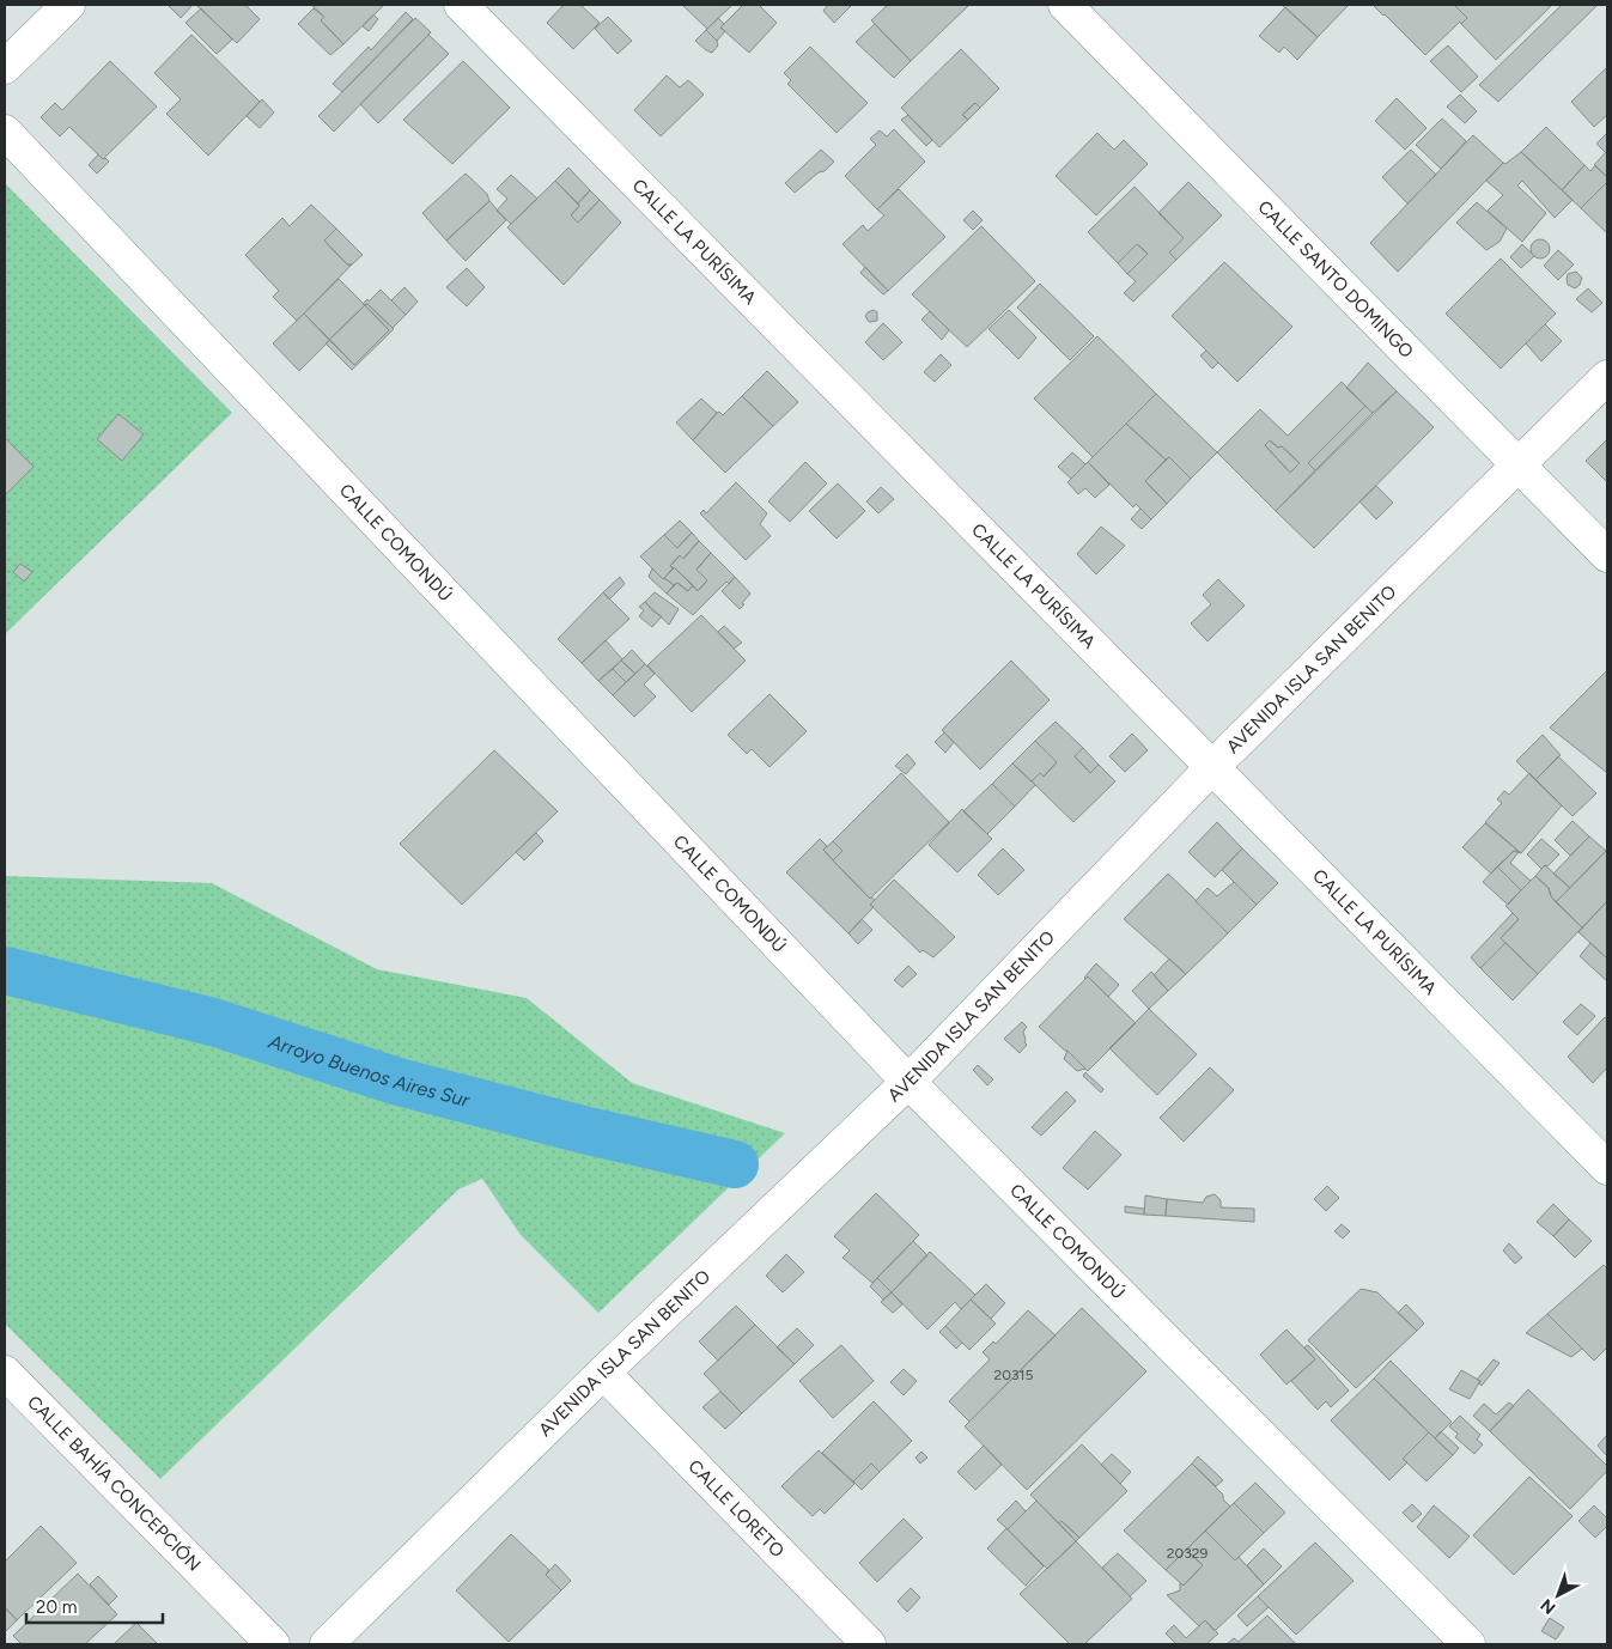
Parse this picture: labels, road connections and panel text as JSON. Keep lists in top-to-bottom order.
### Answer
{
  "streets": {
    "street": [
      "CALLE LA PURÍSIMA",
      "CALLE SANTO DOMINGO",
      "CALLE COMONDÚ",
      "AVENIDA ISLA SAN BENITO",
      "CALLE BAHÍA CONCEPCIÓN",
      "CALLE LORETO"
    ]
  },
  "crossings": [
    ["CALLE LA PURÍSIMA", "AVENIDA ISLA SAN BENITO"],
    ["CALLE SANTO DOMINGO", "AVENIDA ISLA SAN BENITO"],
    ["CALLE COMONDÚ", "AVENIDA ISLA SAN BENITO"],
    ["AVENIDA ISLA SAN BENITO", "CALLE LORETO"]
  ],
  "water": ["Arroyo Buenos Aires Sur"],
  "house_numbers": ["20315", "20329"],
  "scale_bar": "20 m",
  "north": "bottom left"
}
